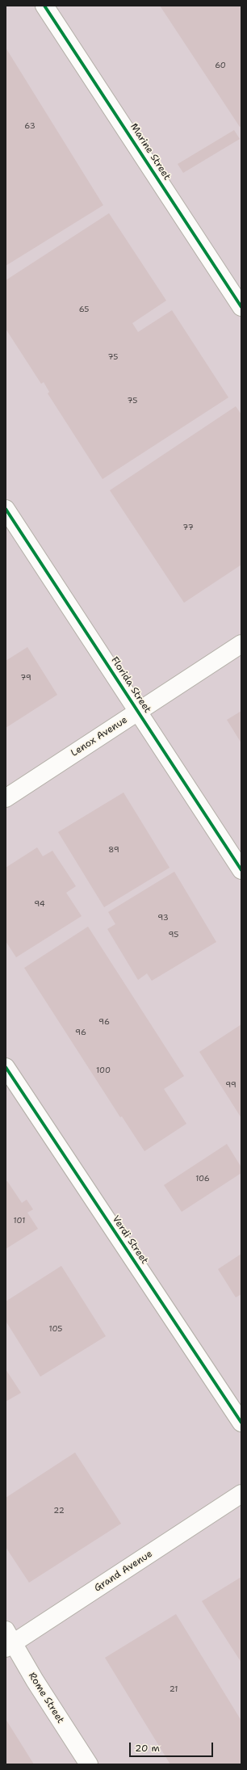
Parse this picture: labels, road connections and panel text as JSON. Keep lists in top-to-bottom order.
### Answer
{
  "streets": {
    "street": [
      "Marine Street",
      "Florida Street",
      "Lenox Avenue",
      "Verdi Street",
      "Grand Avenue",
      "Rome Street"
    ]
  },
  "crossings": [
    ["Florida Street", "Lenox Avenue"],
    ["Grand Avenue", "Rome Street"]
  ],
  "house_numbers": [
    "60",
    "63",
    "65",
    "75",
    "75",
    "77",
    "79",
    "89",
    "94",
    "93",
    "95",
    "96",
    "96",
    "100",
    "99",
    "106",
    "101",
    "105",
    "22",
    "21"
  ],
  "scale_bar": "20 m"
}
